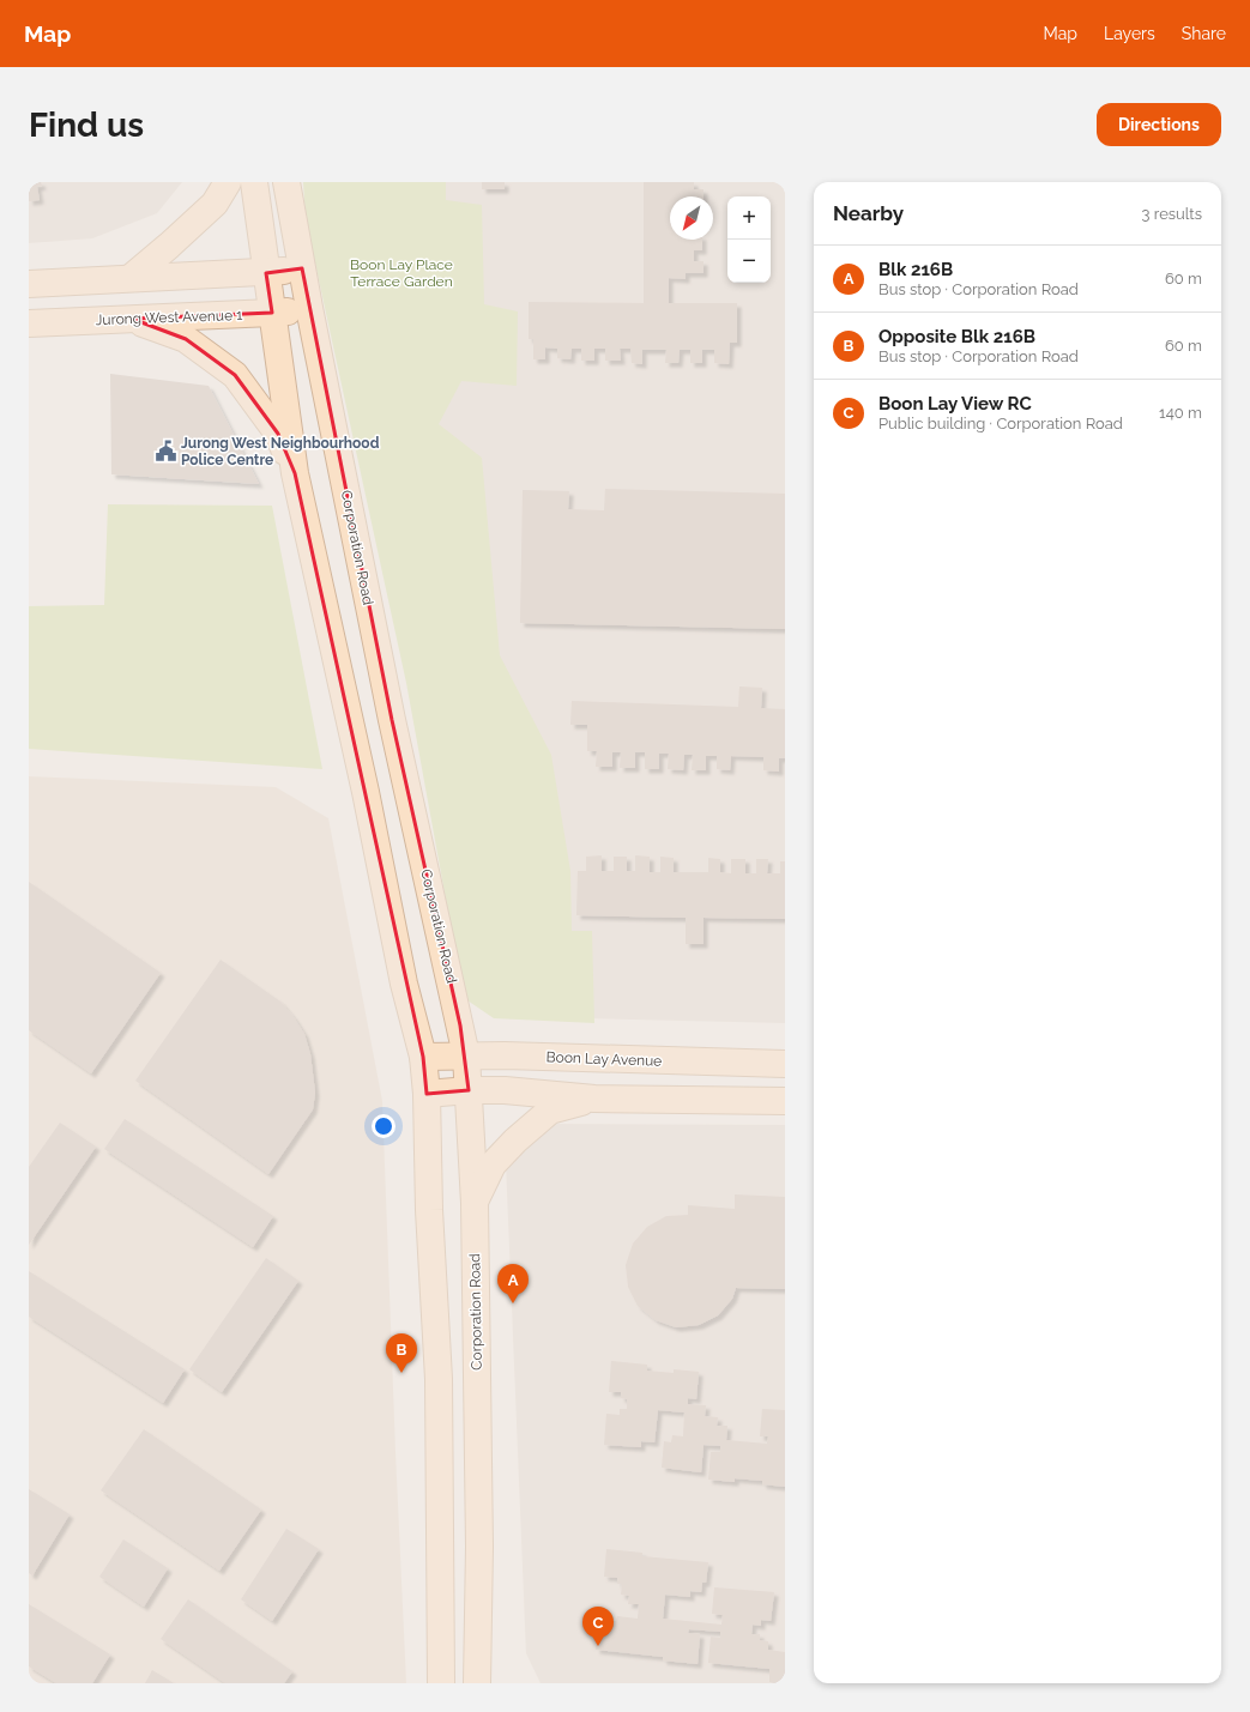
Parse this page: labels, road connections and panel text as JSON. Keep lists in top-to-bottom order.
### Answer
{
  "streets": {
    "main road": ["Jurong West Avenue 1", "Corporation Road", "Boon Lay Avenue"]
  },
  "crossings": [
    ["Jurong West Avenue 1", "Corporation Road"],
    ["Corporation Road", "Boon Lay Avenue"]
  ],
  "parks": ["Boon Lay Place Terrace Garden"],
  "places": {
    "public building": ["Jurong West Neighbourhood Police Centre"]
  },
  "north": "bottom left",
  "page": {
    "header": "Map",
    "nav": ["Map", "Layers", "Share"],
    "buttons": "Directions",
    "title": "Find us",
    "heading": ["Nearby", "3 results"],
    "map_buttons": ["+", "−"],
    "list": [
      {
        "mark": "A",
        "name": "Blk 216B",
        "note": "Bus stop · Corporation Road",
        "value": "60 m"
      },
      {
        "mark": "B",
        "name": "Opposite Blk 216B",
        "note": "Bus stop · Corporation Road",
        "value": "60 m"
      },
      {
        "mark": "C",
        "name": "Boon Lay View RC",
        "note": "Public building · Corporation Road",
        "value": "140 m"
      }
    ],
    "pins": ["A", "B", "C"]
  }
}
